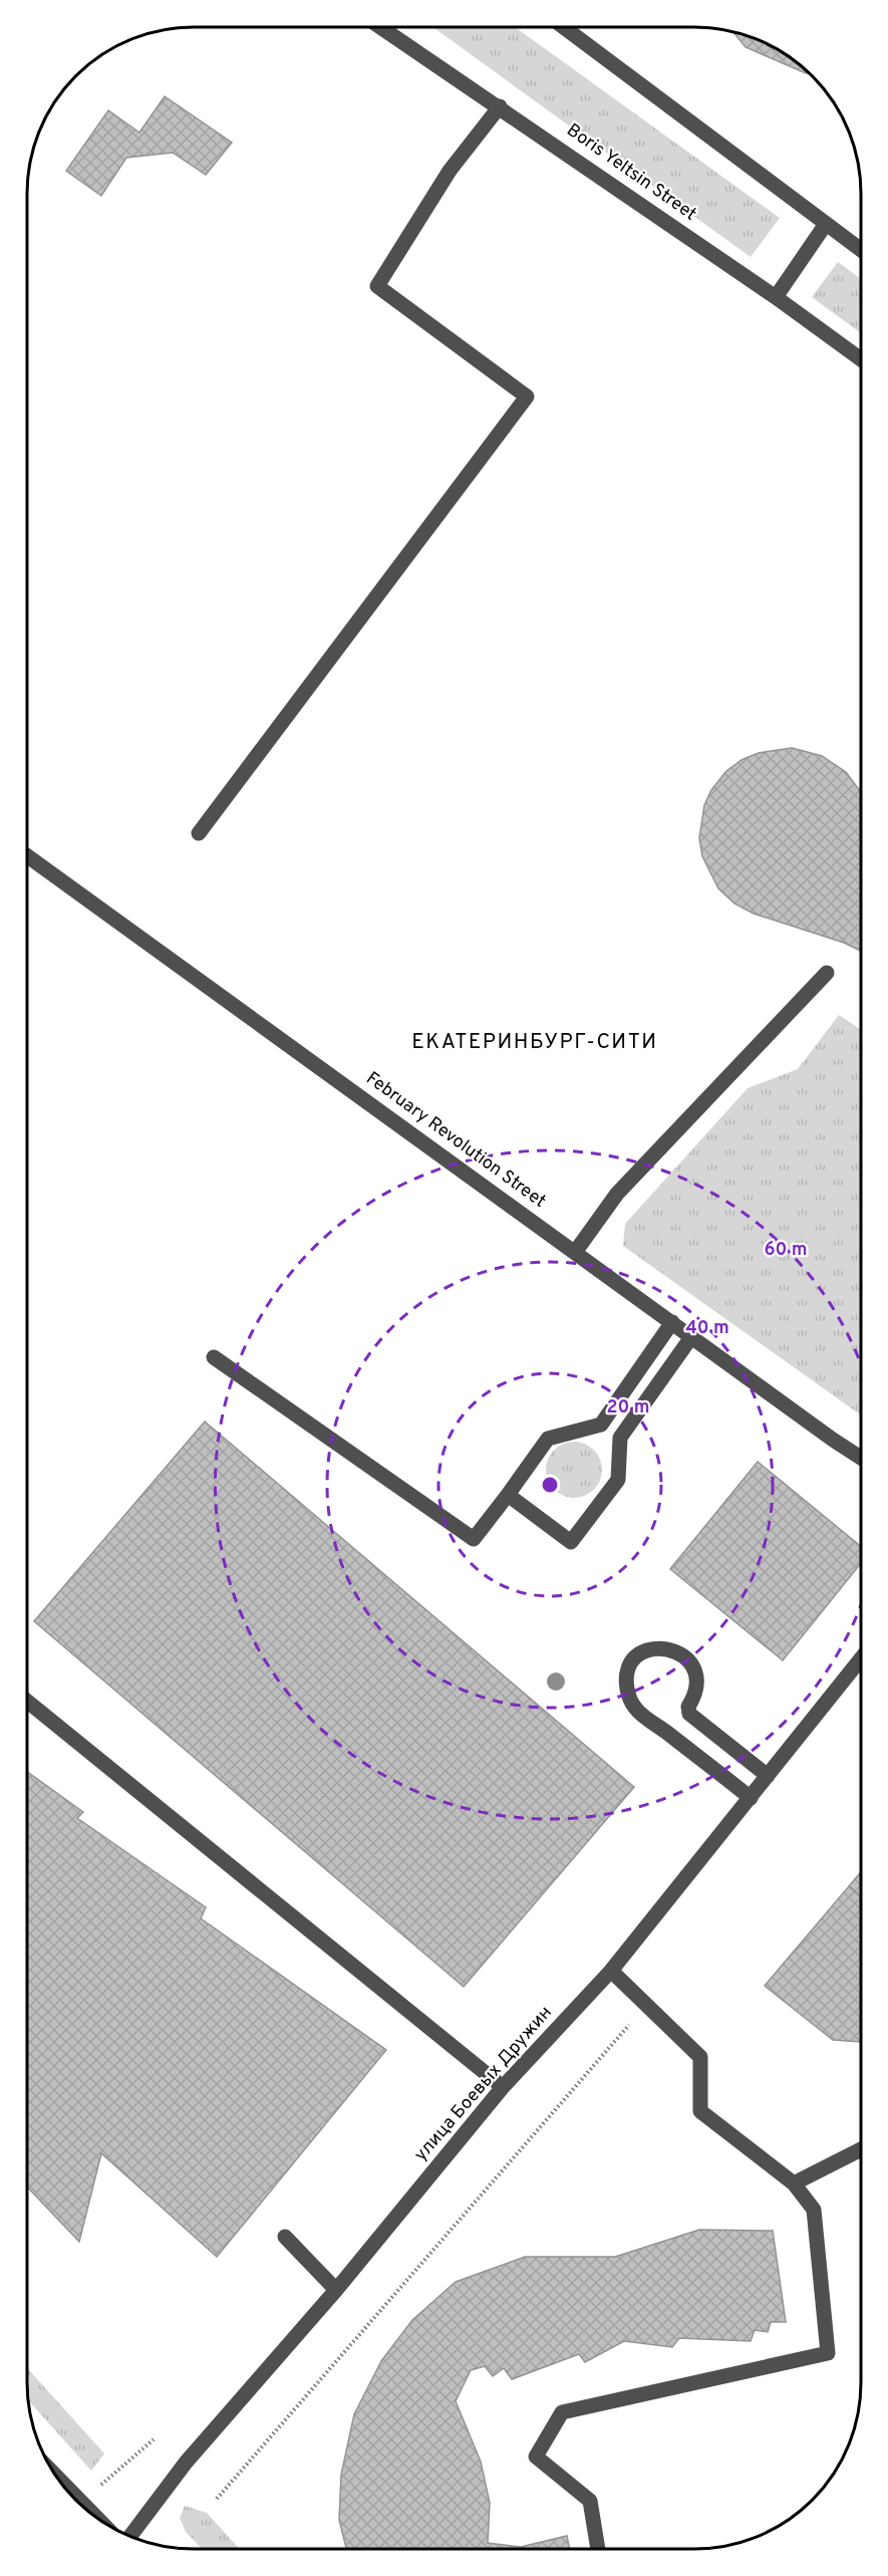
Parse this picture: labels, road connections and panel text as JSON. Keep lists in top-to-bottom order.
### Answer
{
  "streets": {
    "street": ["Boris Yeltsin Street", "February Revolution Street", "улица Боевых Дружин"]
  },
  "districts": ["ЕКАТЕРИНБУРГ-СИТИ"],
  "rings": ["60 m", "40 m", "20 m"]
}
